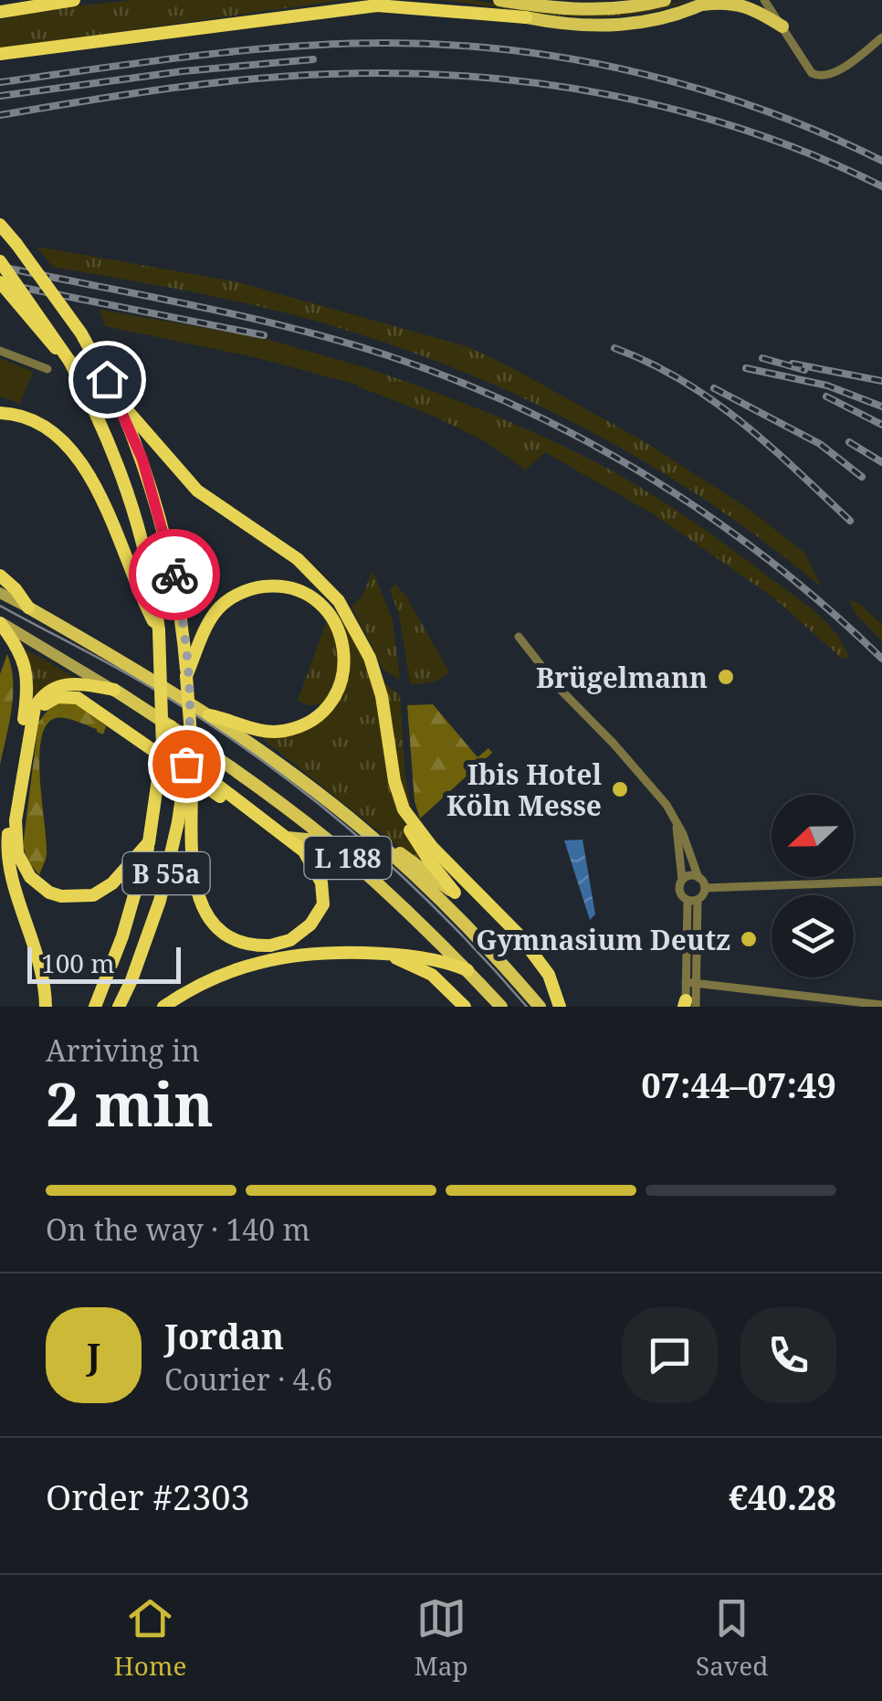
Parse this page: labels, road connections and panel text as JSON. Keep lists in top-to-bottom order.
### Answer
{
  "streets": {
    "highway": ["B 55a"],
    "main road": ["L 188"]
  },
  "places": ["Brügelmann", "Ibis Hotel Köln Messe", "Gymnasium Deutz"],
  "scale_bar": "100 m",
  "north": "left",
  "page": {
    "scale": "100 m",
    "heading": ["2 min", "Arriving in", "07:44–07:49"],
    "panel": [
      "Jordan",
      "Courier · 4.6",
      "Order #2303",
      "€40.28"
    ],
    "bar": "On the way · 140 m",
    "round": "J",
    "tabs": ["Home", "Map", "Saved"]
  }
}
